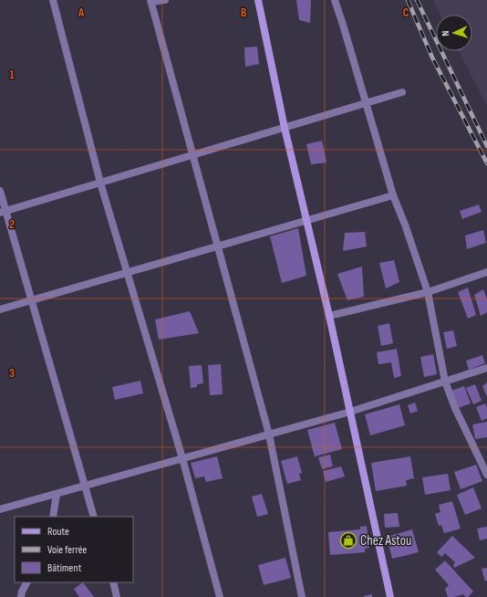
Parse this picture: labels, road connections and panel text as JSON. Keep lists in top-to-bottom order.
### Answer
{
  "places": {
    "shop": ["Chez Astou"]
  },
  "legend": ["Route", "Voie ferrée", "Bâtiment"],
  "north": "left",
  "grid": {
    "columns": ["A", "B", "C"],
    "rows": ["1", "2", "3"]
  }
}
